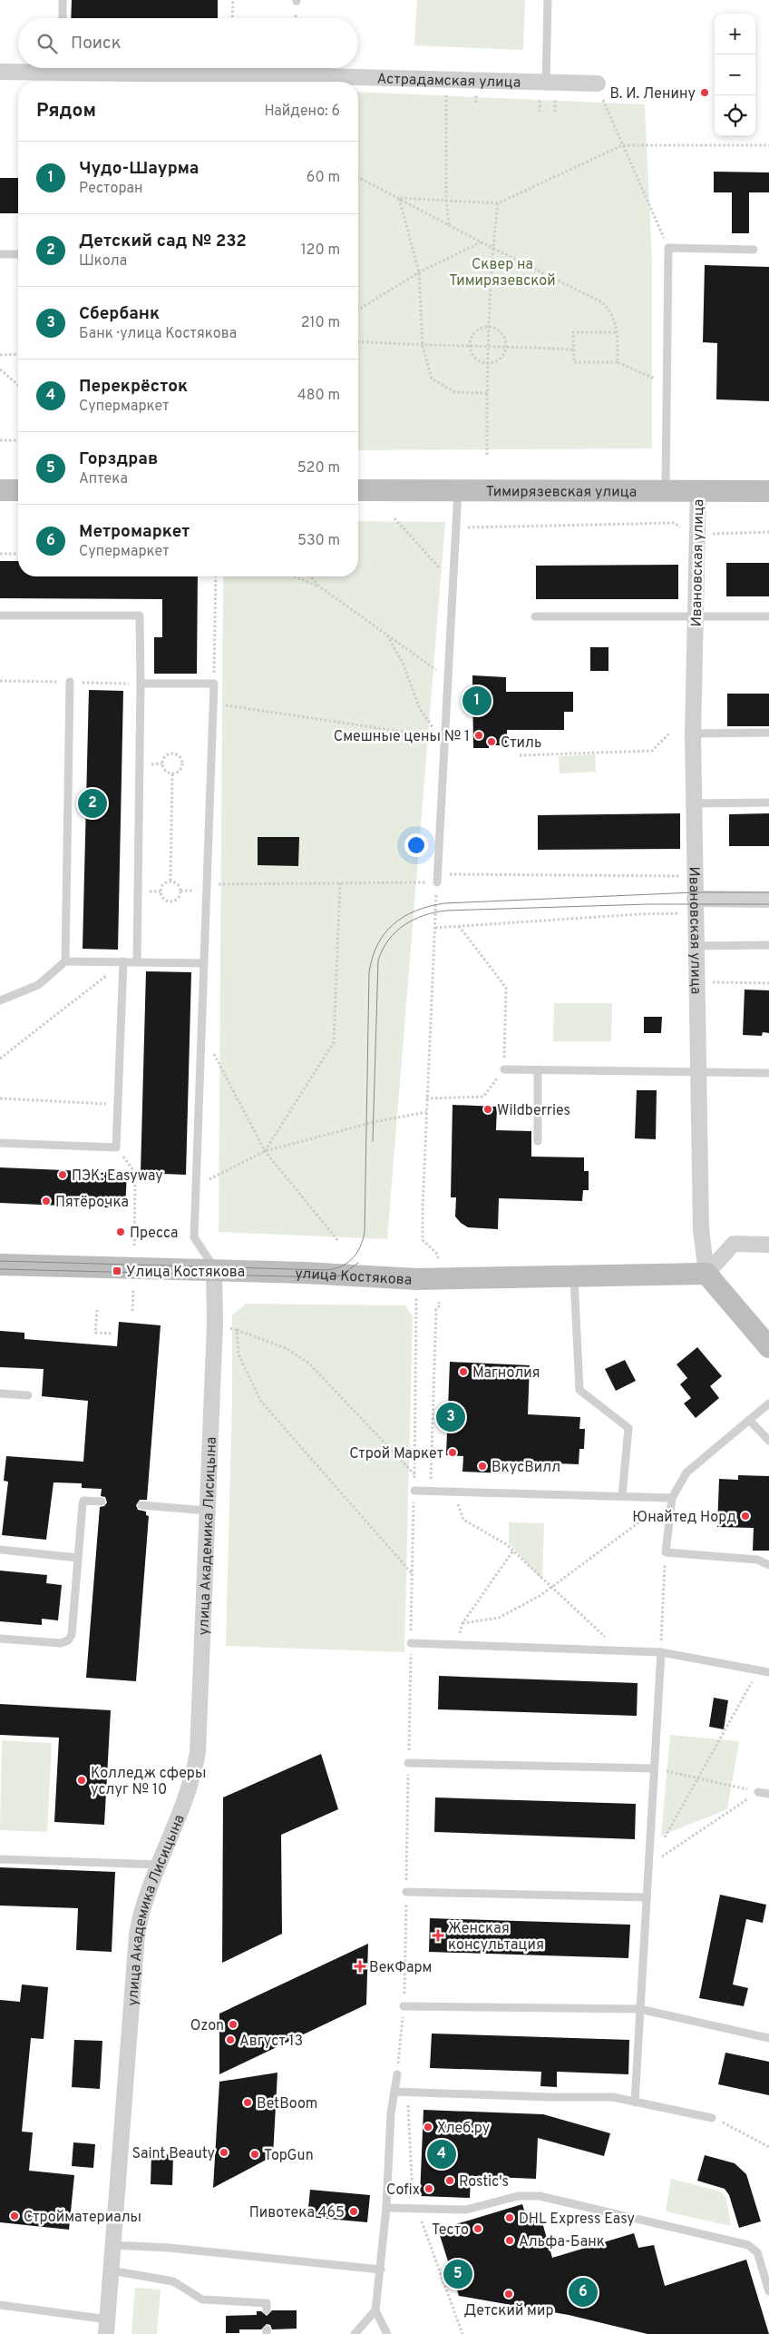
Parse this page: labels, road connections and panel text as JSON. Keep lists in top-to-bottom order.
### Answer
{
  "streets": {
    "street": [
      "Астрадамская улица",
      "Тимирязевская улица",
      "Ивановская улица",
      "улица Костякова",
      "улица Академика Лисицына"
    ]
  },
  "crossings": [
    ["Тимирязевская улица", "Ивановская улица"],
    ["Ивановская улица", "улица Костякова"],
    ["улица Костякова", "улица Академика Лисицына"]
  ],
  "parks": ["Сквер на Тимирязевской"],
  "places": {
    "other": [
      "В. И. Ленину",
      "Смешные цены № 1",
      "Стиль",
      "Wildberries",
      "ПЭК: Easyway",
      "Пятёрочка",
      "Пресса",
      "Магнолия",
      "Строй Маркет",
      "ВкусВилл",
      "Юнайтед Норд",
      "Колледж сферы услуг № 10",
      "Ozon",
      "Август 13",
      "BetBoom",
      "Хлеб.ру",
      "Saint Beauty",
      "TopGun",
      "Rostic's",
      "Cofix",
      "Пивотека 465",
      "Стройматериалы",
      "DHL Express Easy",
      "Тесто",
      "Альфа-Банк",
      "Детский мир"
    ],
    "transit": ["Улица Костякова"],
    "health": ["Женская консультация", "ВекФарм"]
  },
  "page": {
    "map_buttons": ["+", "−"],
    "search": "Поиск",
    "heading": ["Рядом", "Найдено: 6"],
    "list": [
      {
        "mark": "1",
        "name": "Чудо-Шаурма",
        "note": "Ресторан",
        "value": "60 m"
      },
      {
        "mark": "2",
        "name": "Детский сад № 232",
        "note": "Школа",
        "value": "120 m"
      },
      {
        "mark": "3",
        "name": "Сбербанк",
        "note": "Банк · улица Костякова",
        "value": "210 m"
      },
      {
        "mark": "4",
        "name": "Перекрёсток",
        "note": "Супермаркет",
        "value": "480 m"
      },
      {
        "mark": "5",
        "name": "Горздрав",
        "note": "Аптека",
        "value": "520 m"
      },
      {
        "mark": "6",
        "name": "Метромаркет",
        "note": "Супермаркет",
        "value": "530 m"
      }
    ],
    "pins": [
      "1",
      "2",
      "3",
      "4",
      "5",
      "6"
    ]
  }
}
